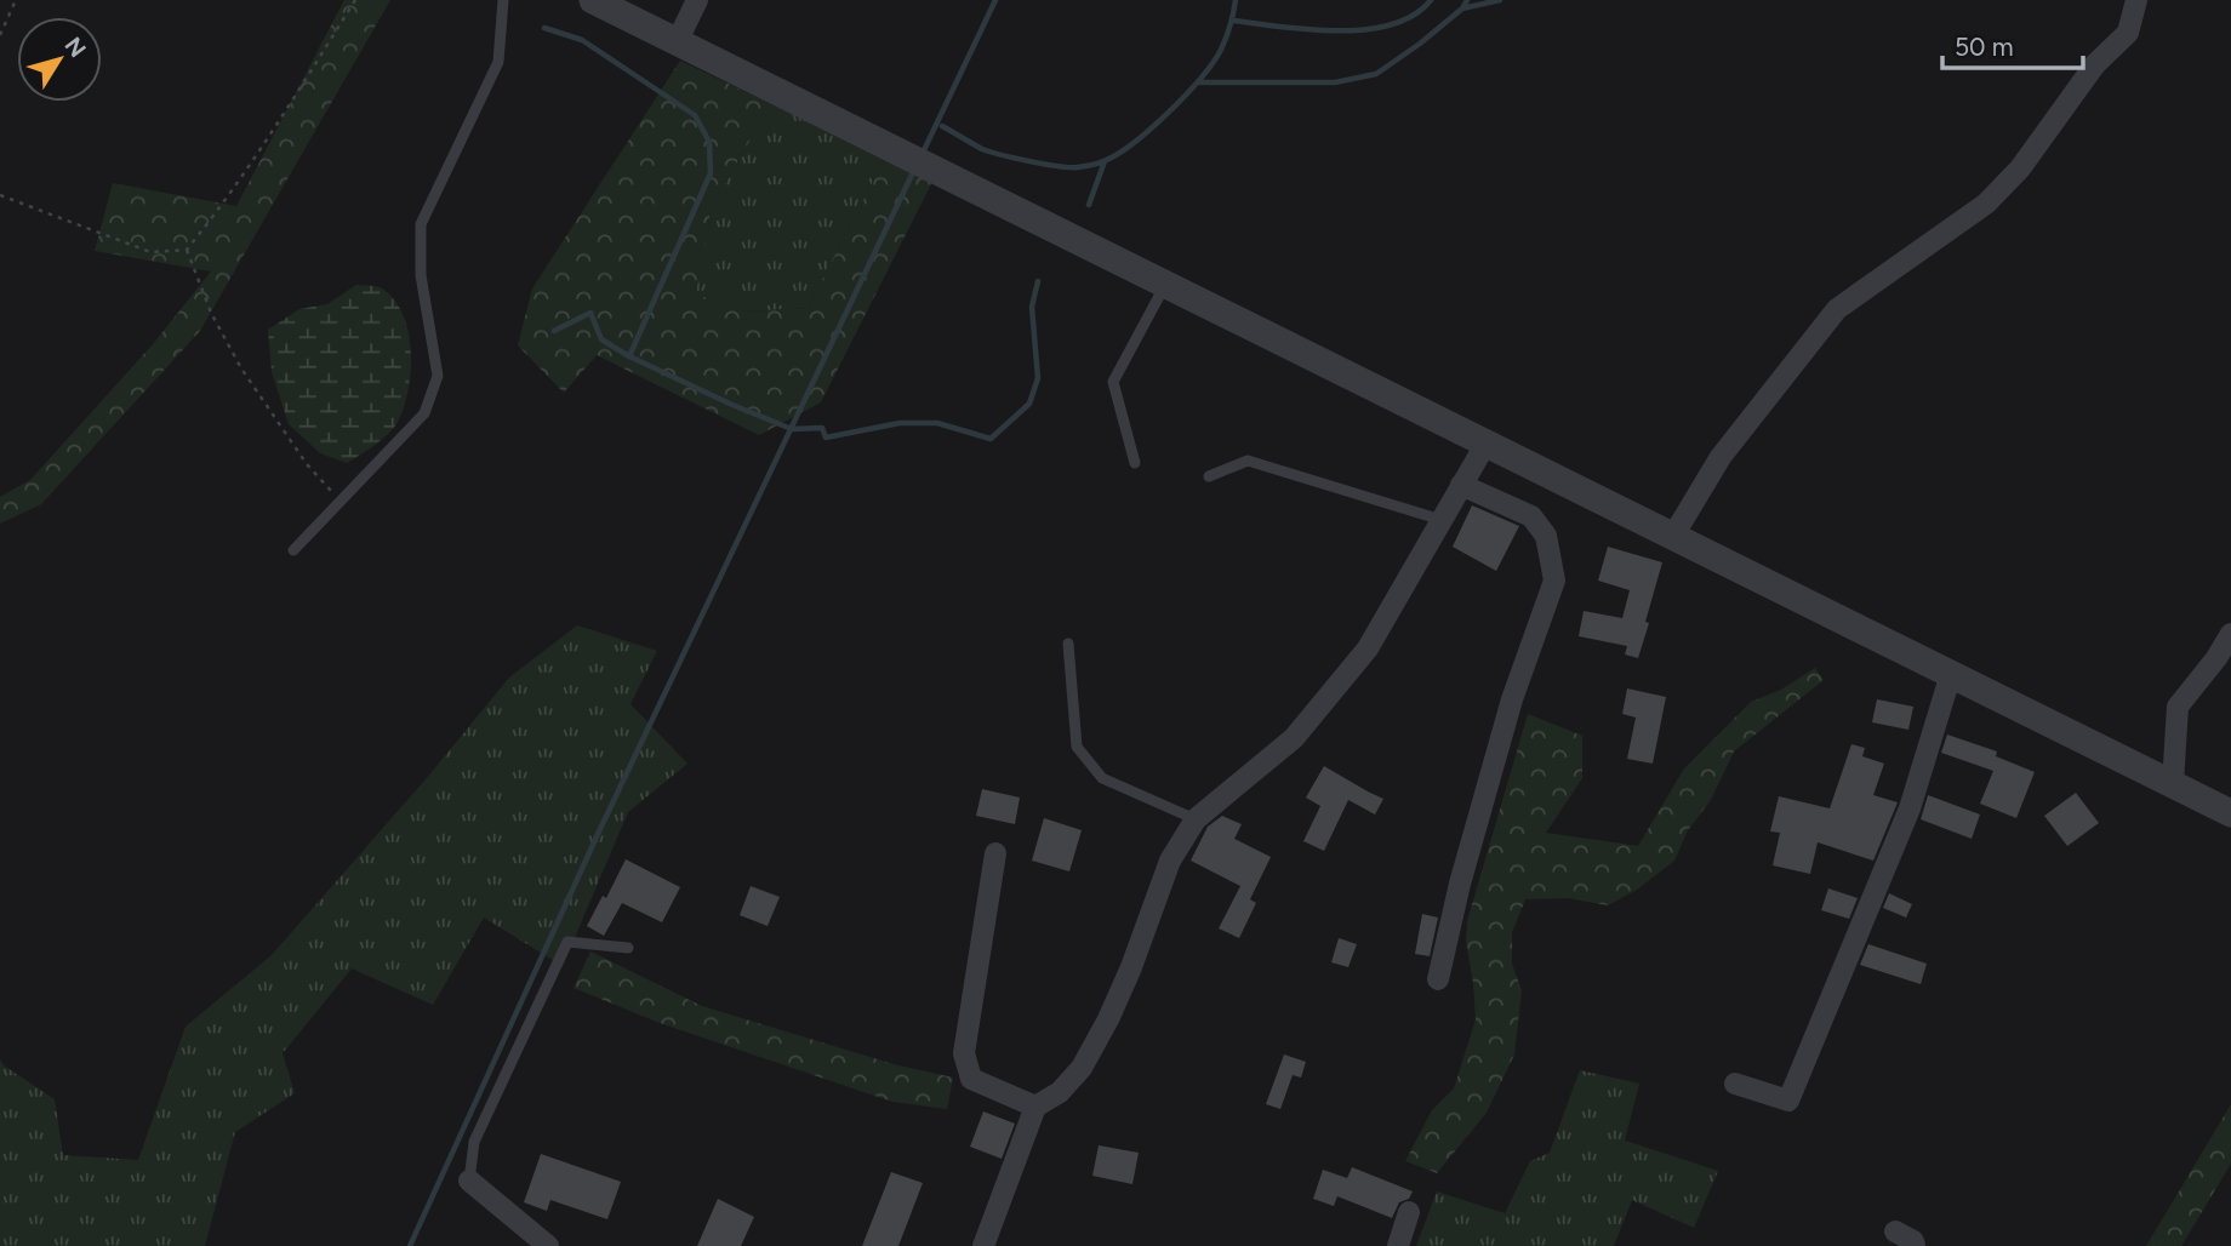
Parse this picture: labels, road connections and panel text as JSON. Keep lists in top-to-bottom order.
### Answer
{
  "scale_bar": "50 m",
  "north": "top right"
}
